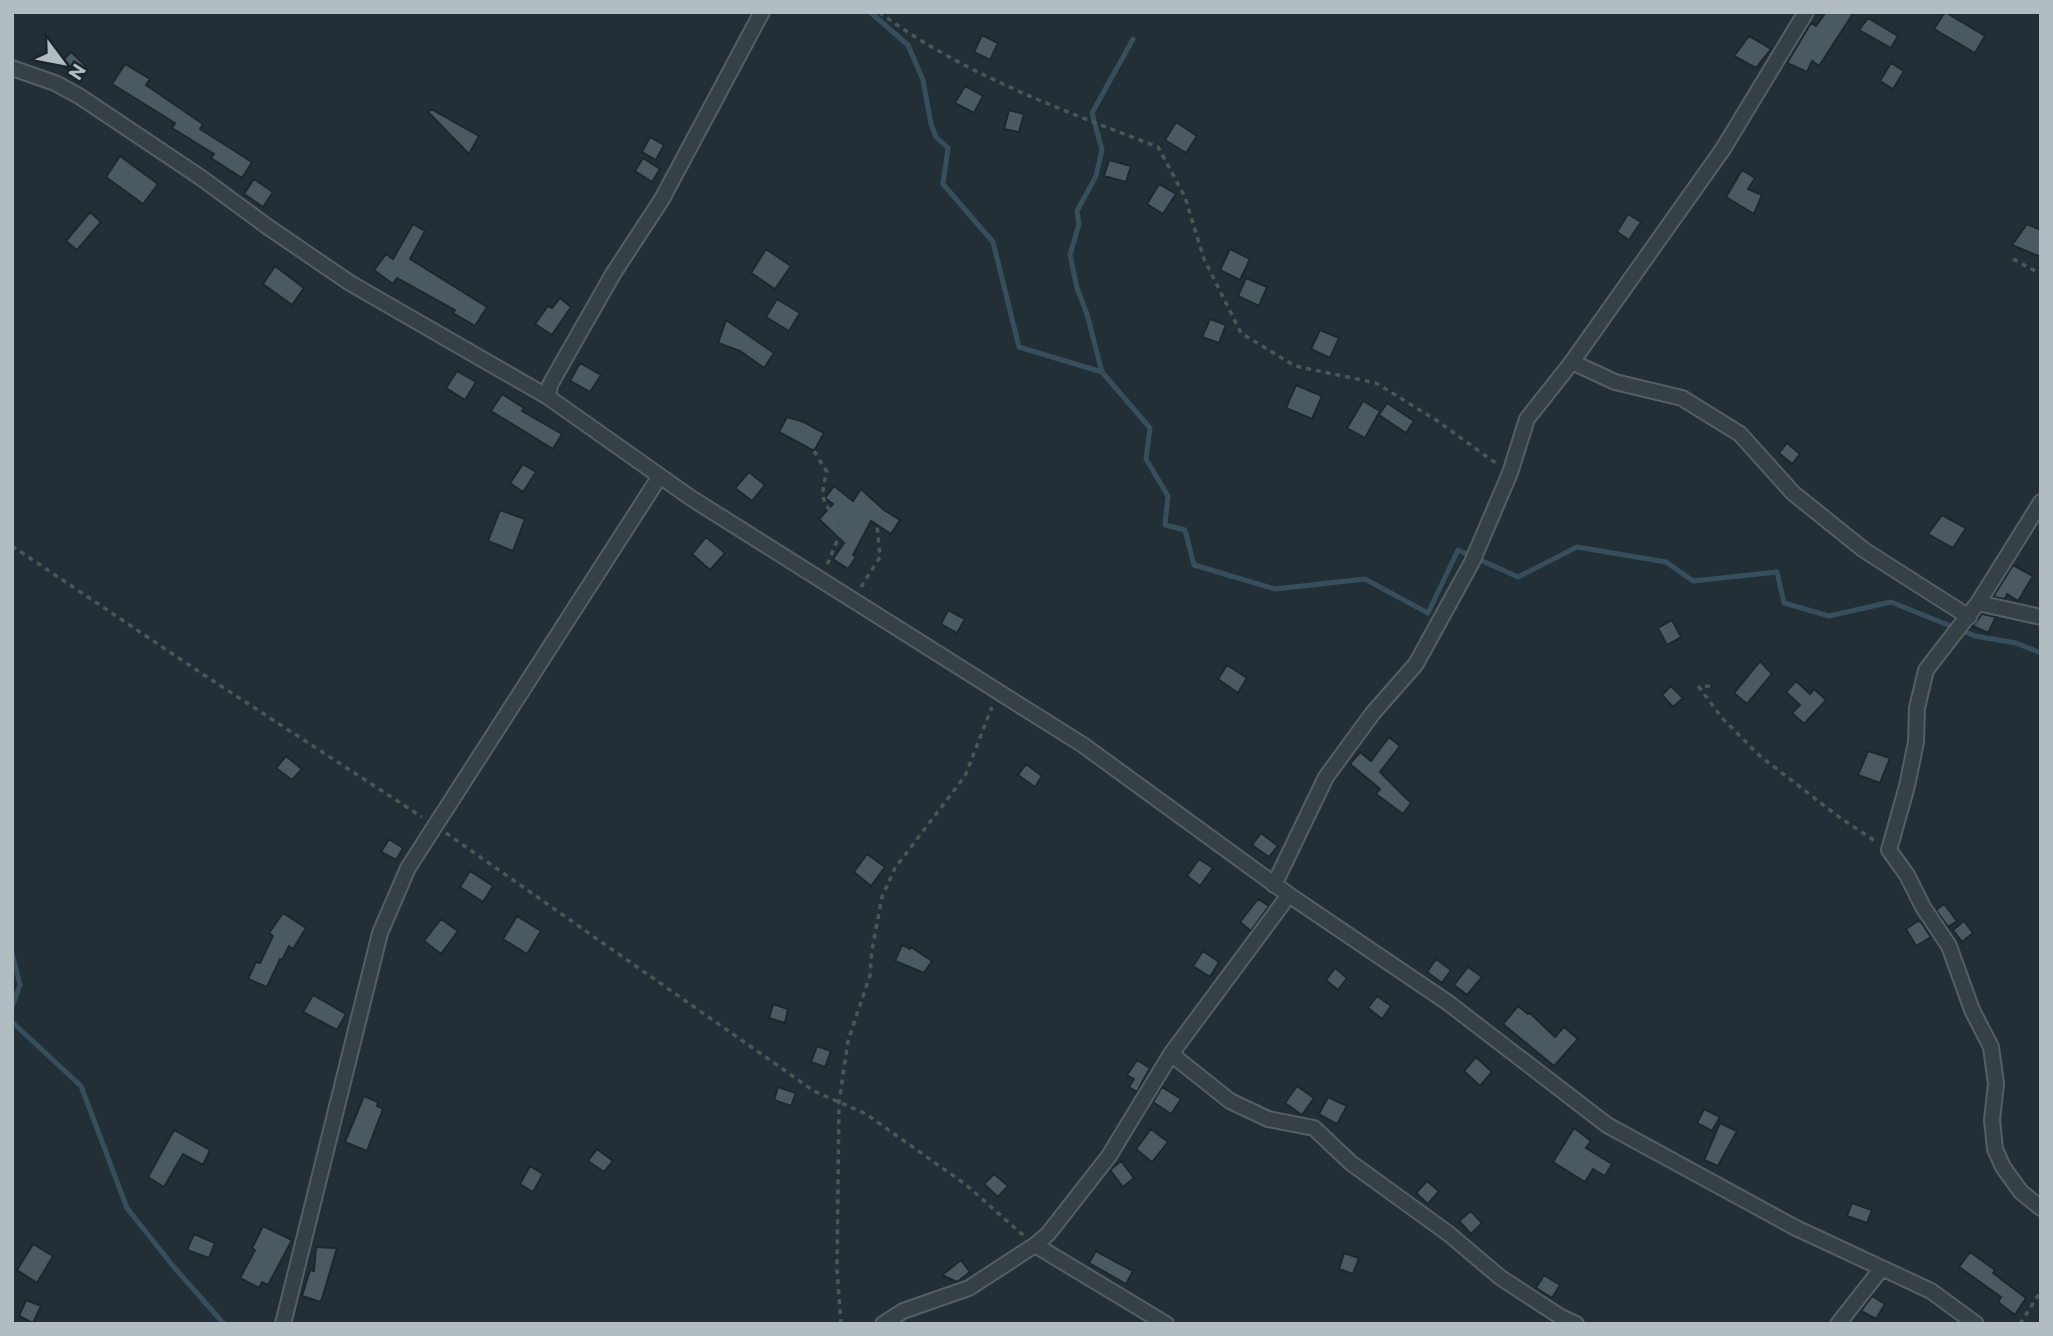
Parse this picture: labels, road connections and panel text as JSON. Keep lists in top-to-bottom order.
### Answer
{
  "north": "bottom right"
}
